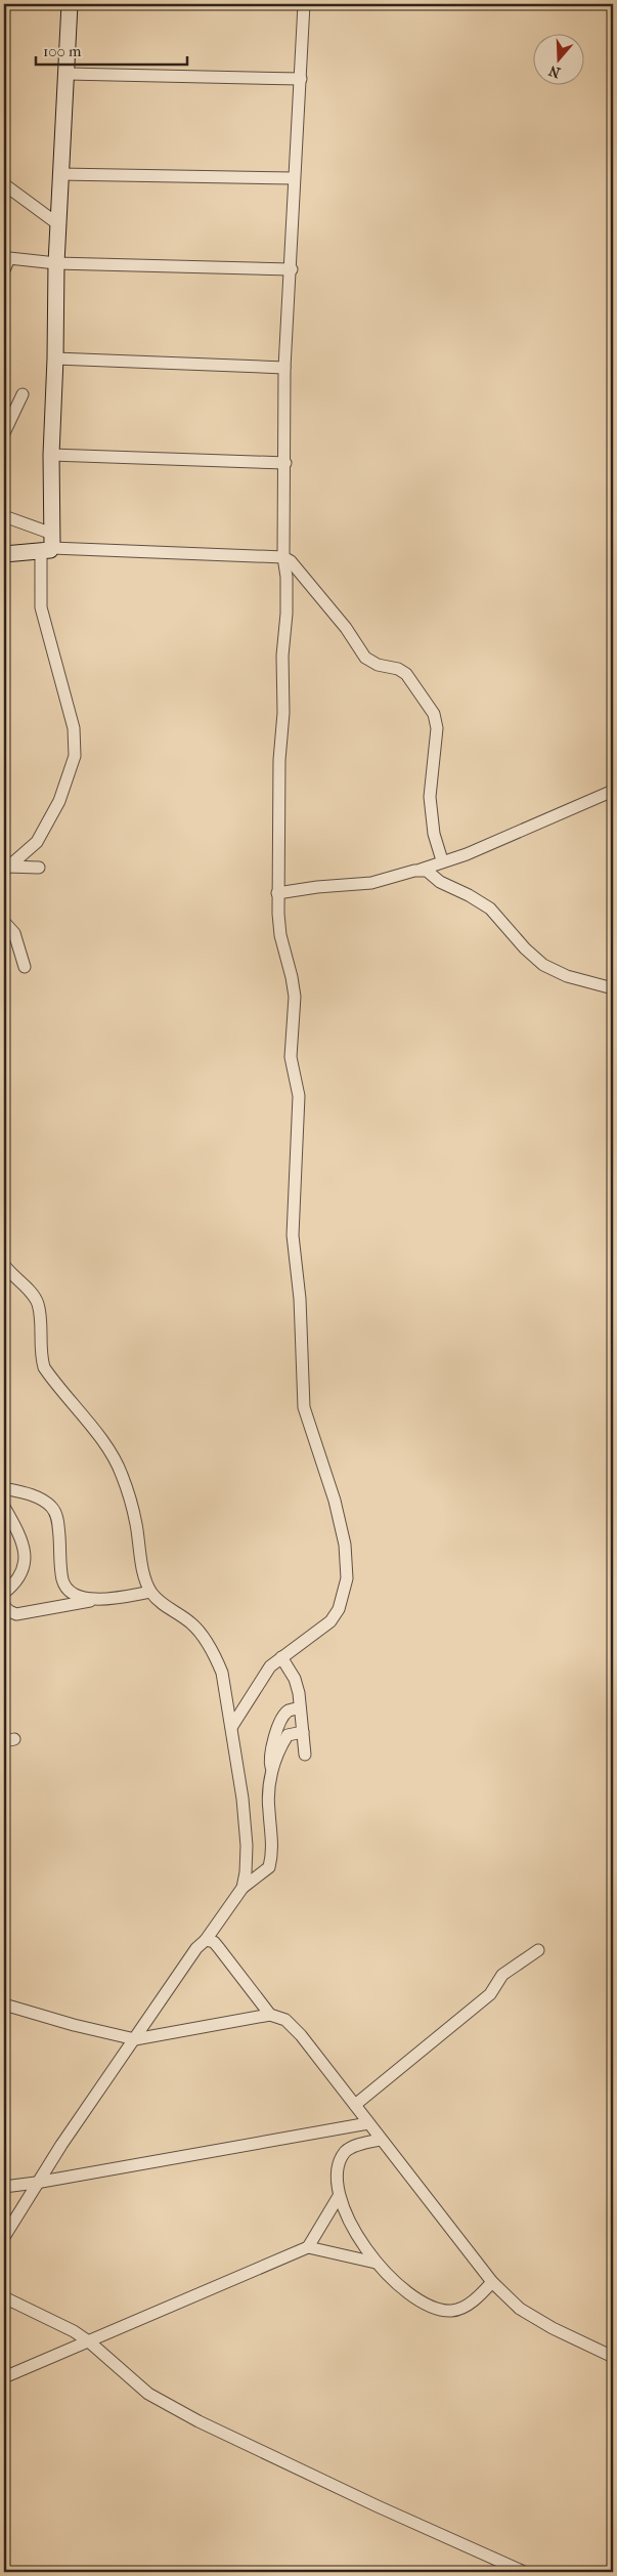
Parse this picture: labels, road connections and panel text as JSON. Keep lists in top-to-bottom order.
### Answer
{
  "scale_bar": "100 m",
  "north": "bottom"
}
